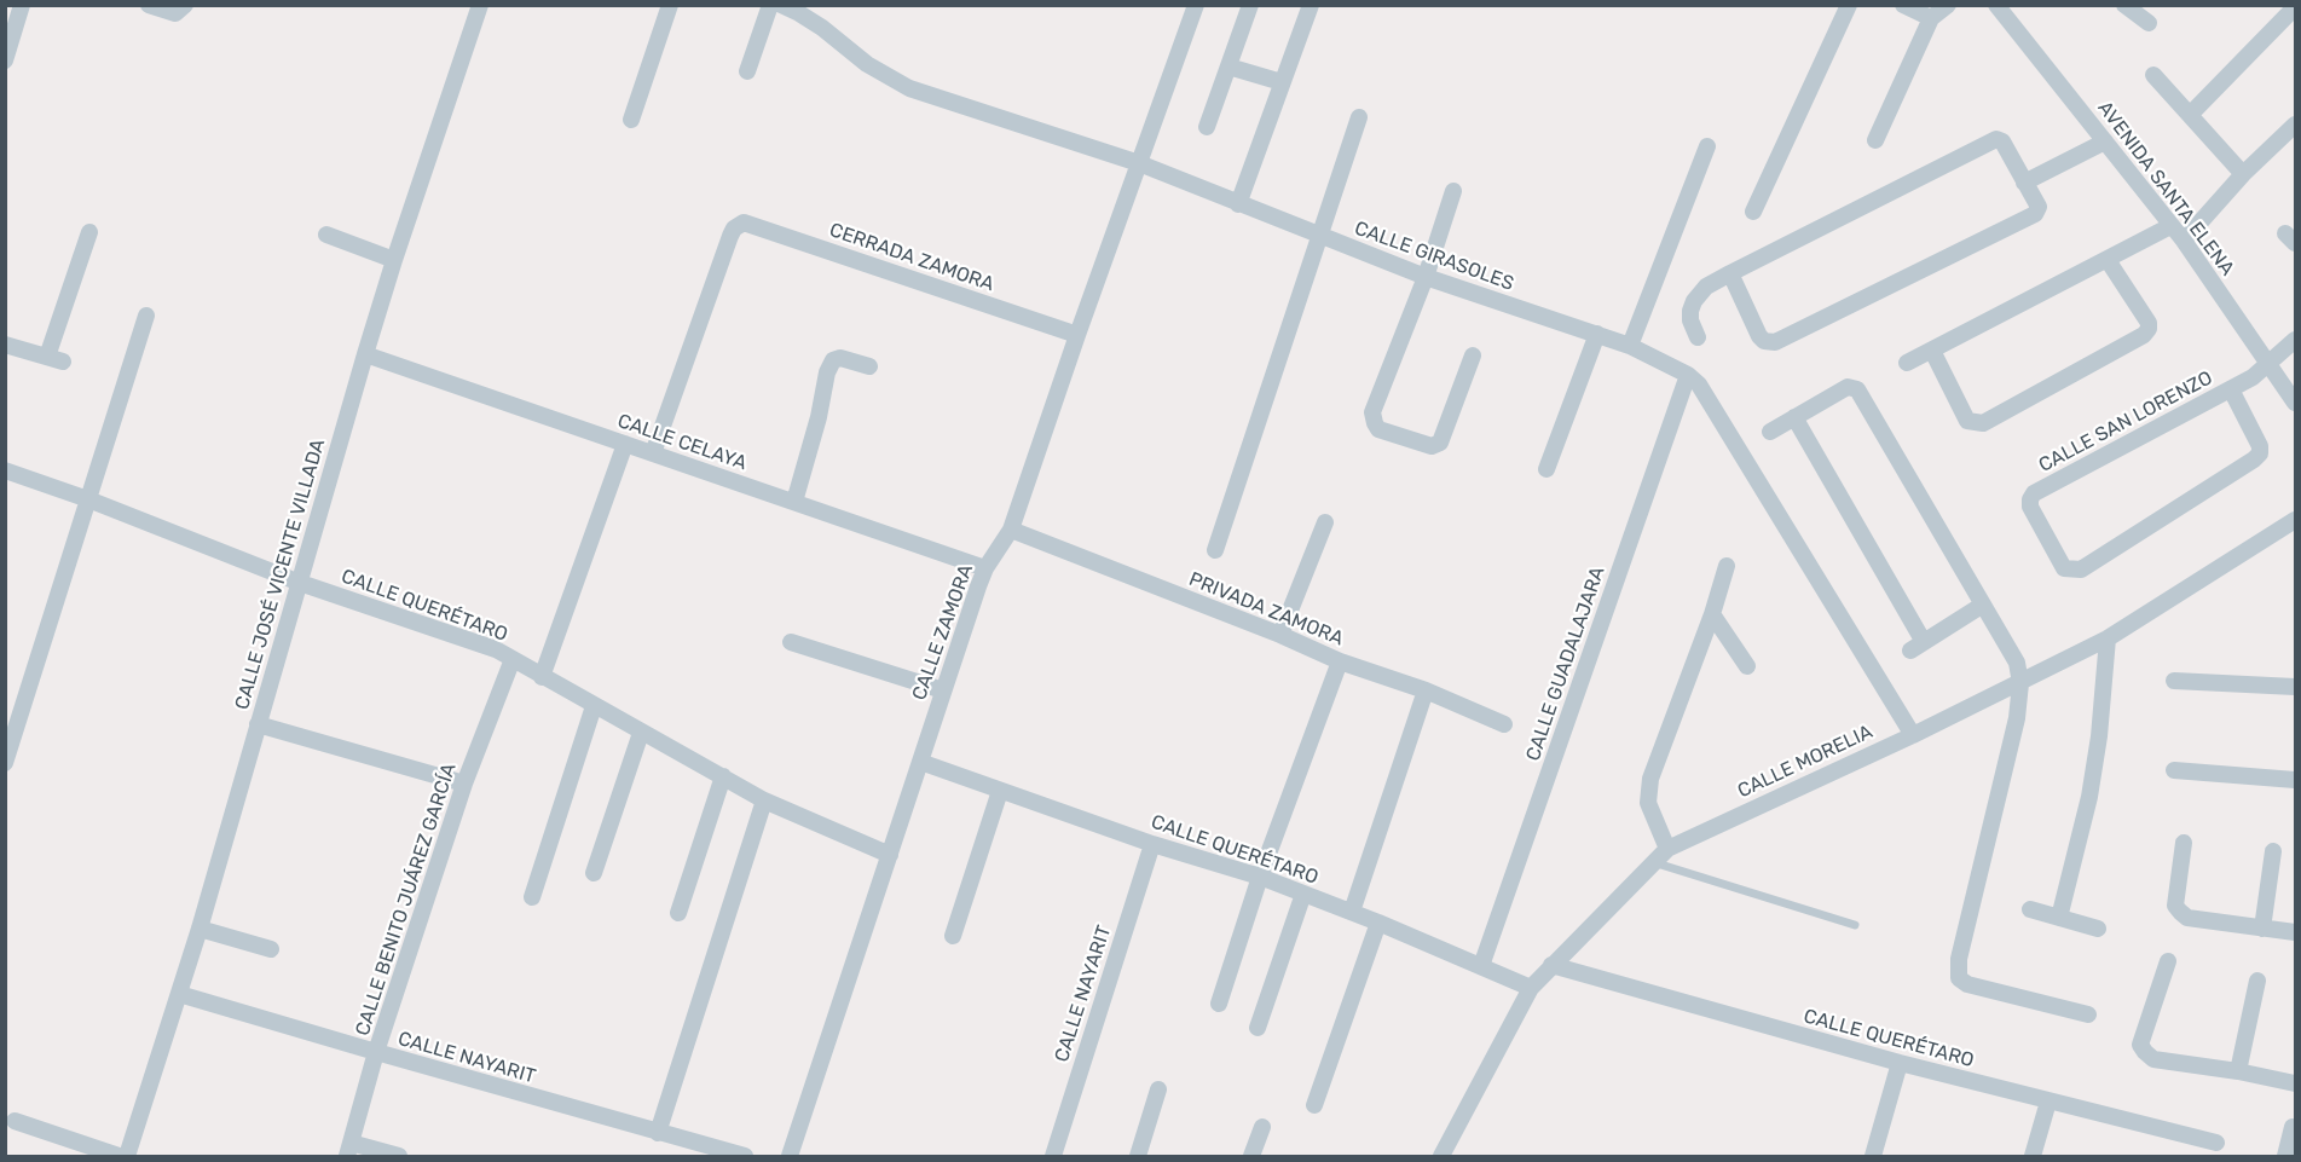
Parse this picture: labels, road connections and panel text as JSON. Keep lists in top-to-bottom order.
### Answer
{
  "streets": {
    "street": [
      "AVENIDA SANTA ELENA",
      "CALLE GIRASOLES",
      "CERRADA ZAMORA",
      "CALLE SAN LORENZO",
      "CALLE CELAYA",
      "CALLE JOSÉ VICENTE VILLADA",
      "CALLE QUERÉTARO",
      "PRIVADA ZAMORA",
      "CALLE ZAMORA",
      "CALLE GUADALAJARA",
      "CALLE MORELIA",
      "CALLE BENITO JUÁREZ GARCÍA",
      "CALLE NAYARIT"
    ]
  },
  "crossings": [
    ["AVENIDA SANTA ELENA", "CALLE SAN LORENZO"],
    ["CALLE GIRASOLES", "CALLE ZAMORA"],
    ["CALLE GIRASOLES", "CALLE GUADALAJARA"],
    ["CALLE GIRASOLES", "CALLE MORELIA"],
    ["CERRADA ZAMORA", "CALLE CELAYA"],
    ["CERRADA ZAMORA", "CALLE ZAMORA"],
    ["CALLE CELAYA", "CALLE JOSÉ VICENTE VILLADA"],
    ["CALLE CELAYA", "CALLE ZAMORA"],
    ["CALLE JOSÉ VICENTE VILLADA", "CALLE QUERÉTARO"],
    ["CALLE JOSÉ VICENTE VILLADA", "CALLE NAYARIT"],
    ["CALLE QUERÉTARO", "CALLE ZAMORA"],
    ["CALLE QUERÉTARO", "CALLE GUADALAJARA"],
    ["CALLE QUERÉTARO", "CALLE MORELIA"],
    ["CALLE QUERÉTARO", "CALLE BENITO JUÁREZ GARCÍA"],
    ["CALLE QUERÉTARO", "CALLE NAYARIT"],
    ["PRIVADA ZAMORA", "CALLE ZAMORA"],
    ["CALLE BENITO JUÁREZ GARCÍA", "CALLE NAYARIT"]
  ]
}
